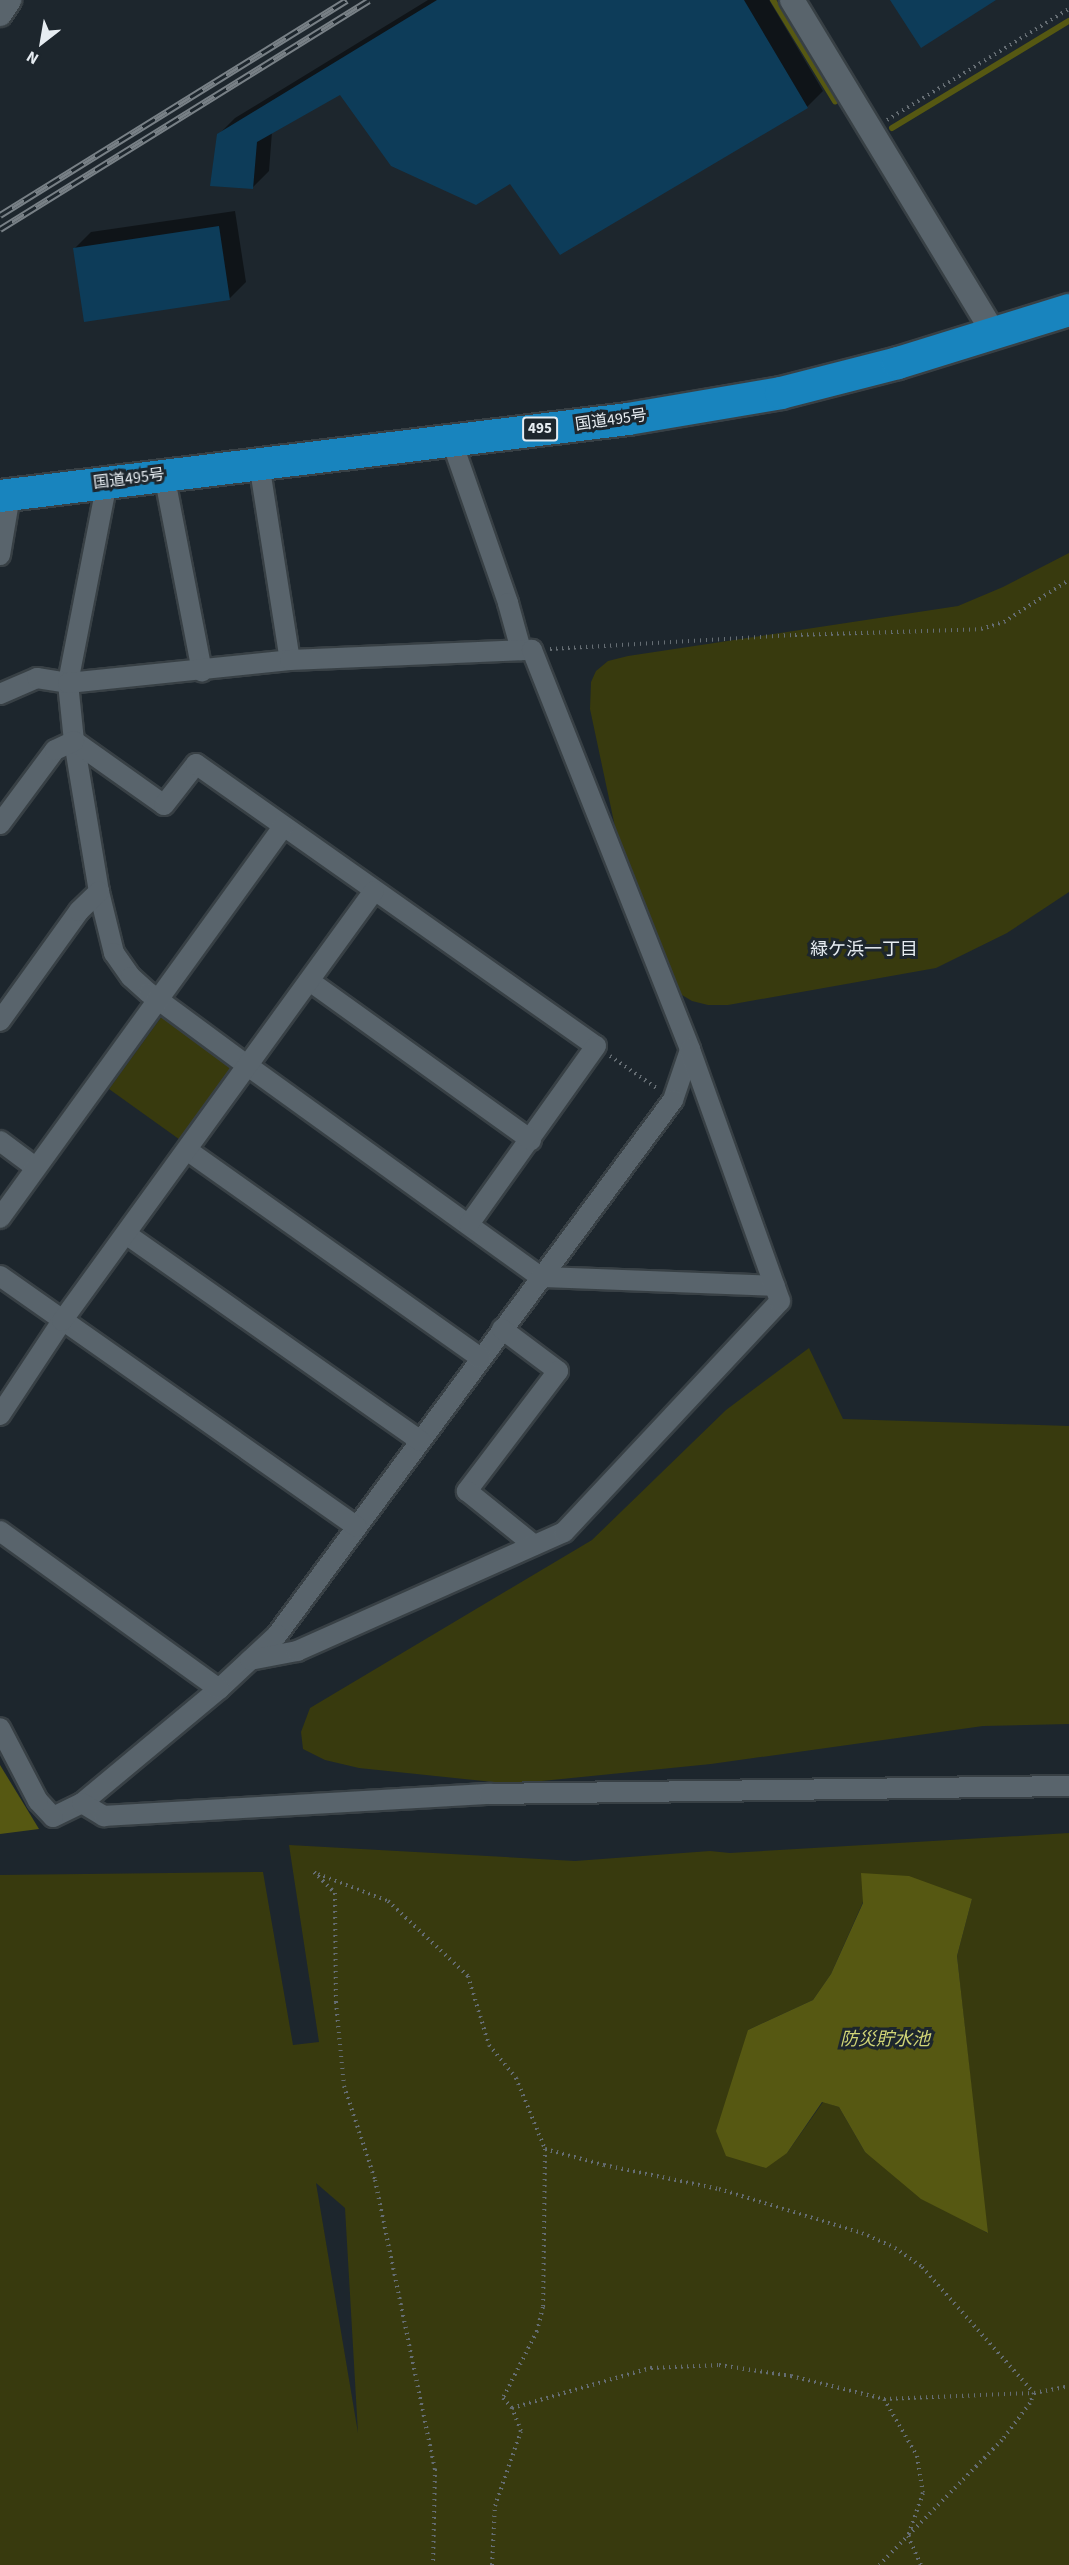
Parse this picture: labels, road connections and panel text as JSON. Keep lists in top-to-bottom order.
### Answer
{
  "streets": {
    "highway": ["国道495号", "495"]
  },
  "districts": ["緑ケ浜一丁目"],
  "water": ["防災貯水池"],
  "north": "bottom left"
}
